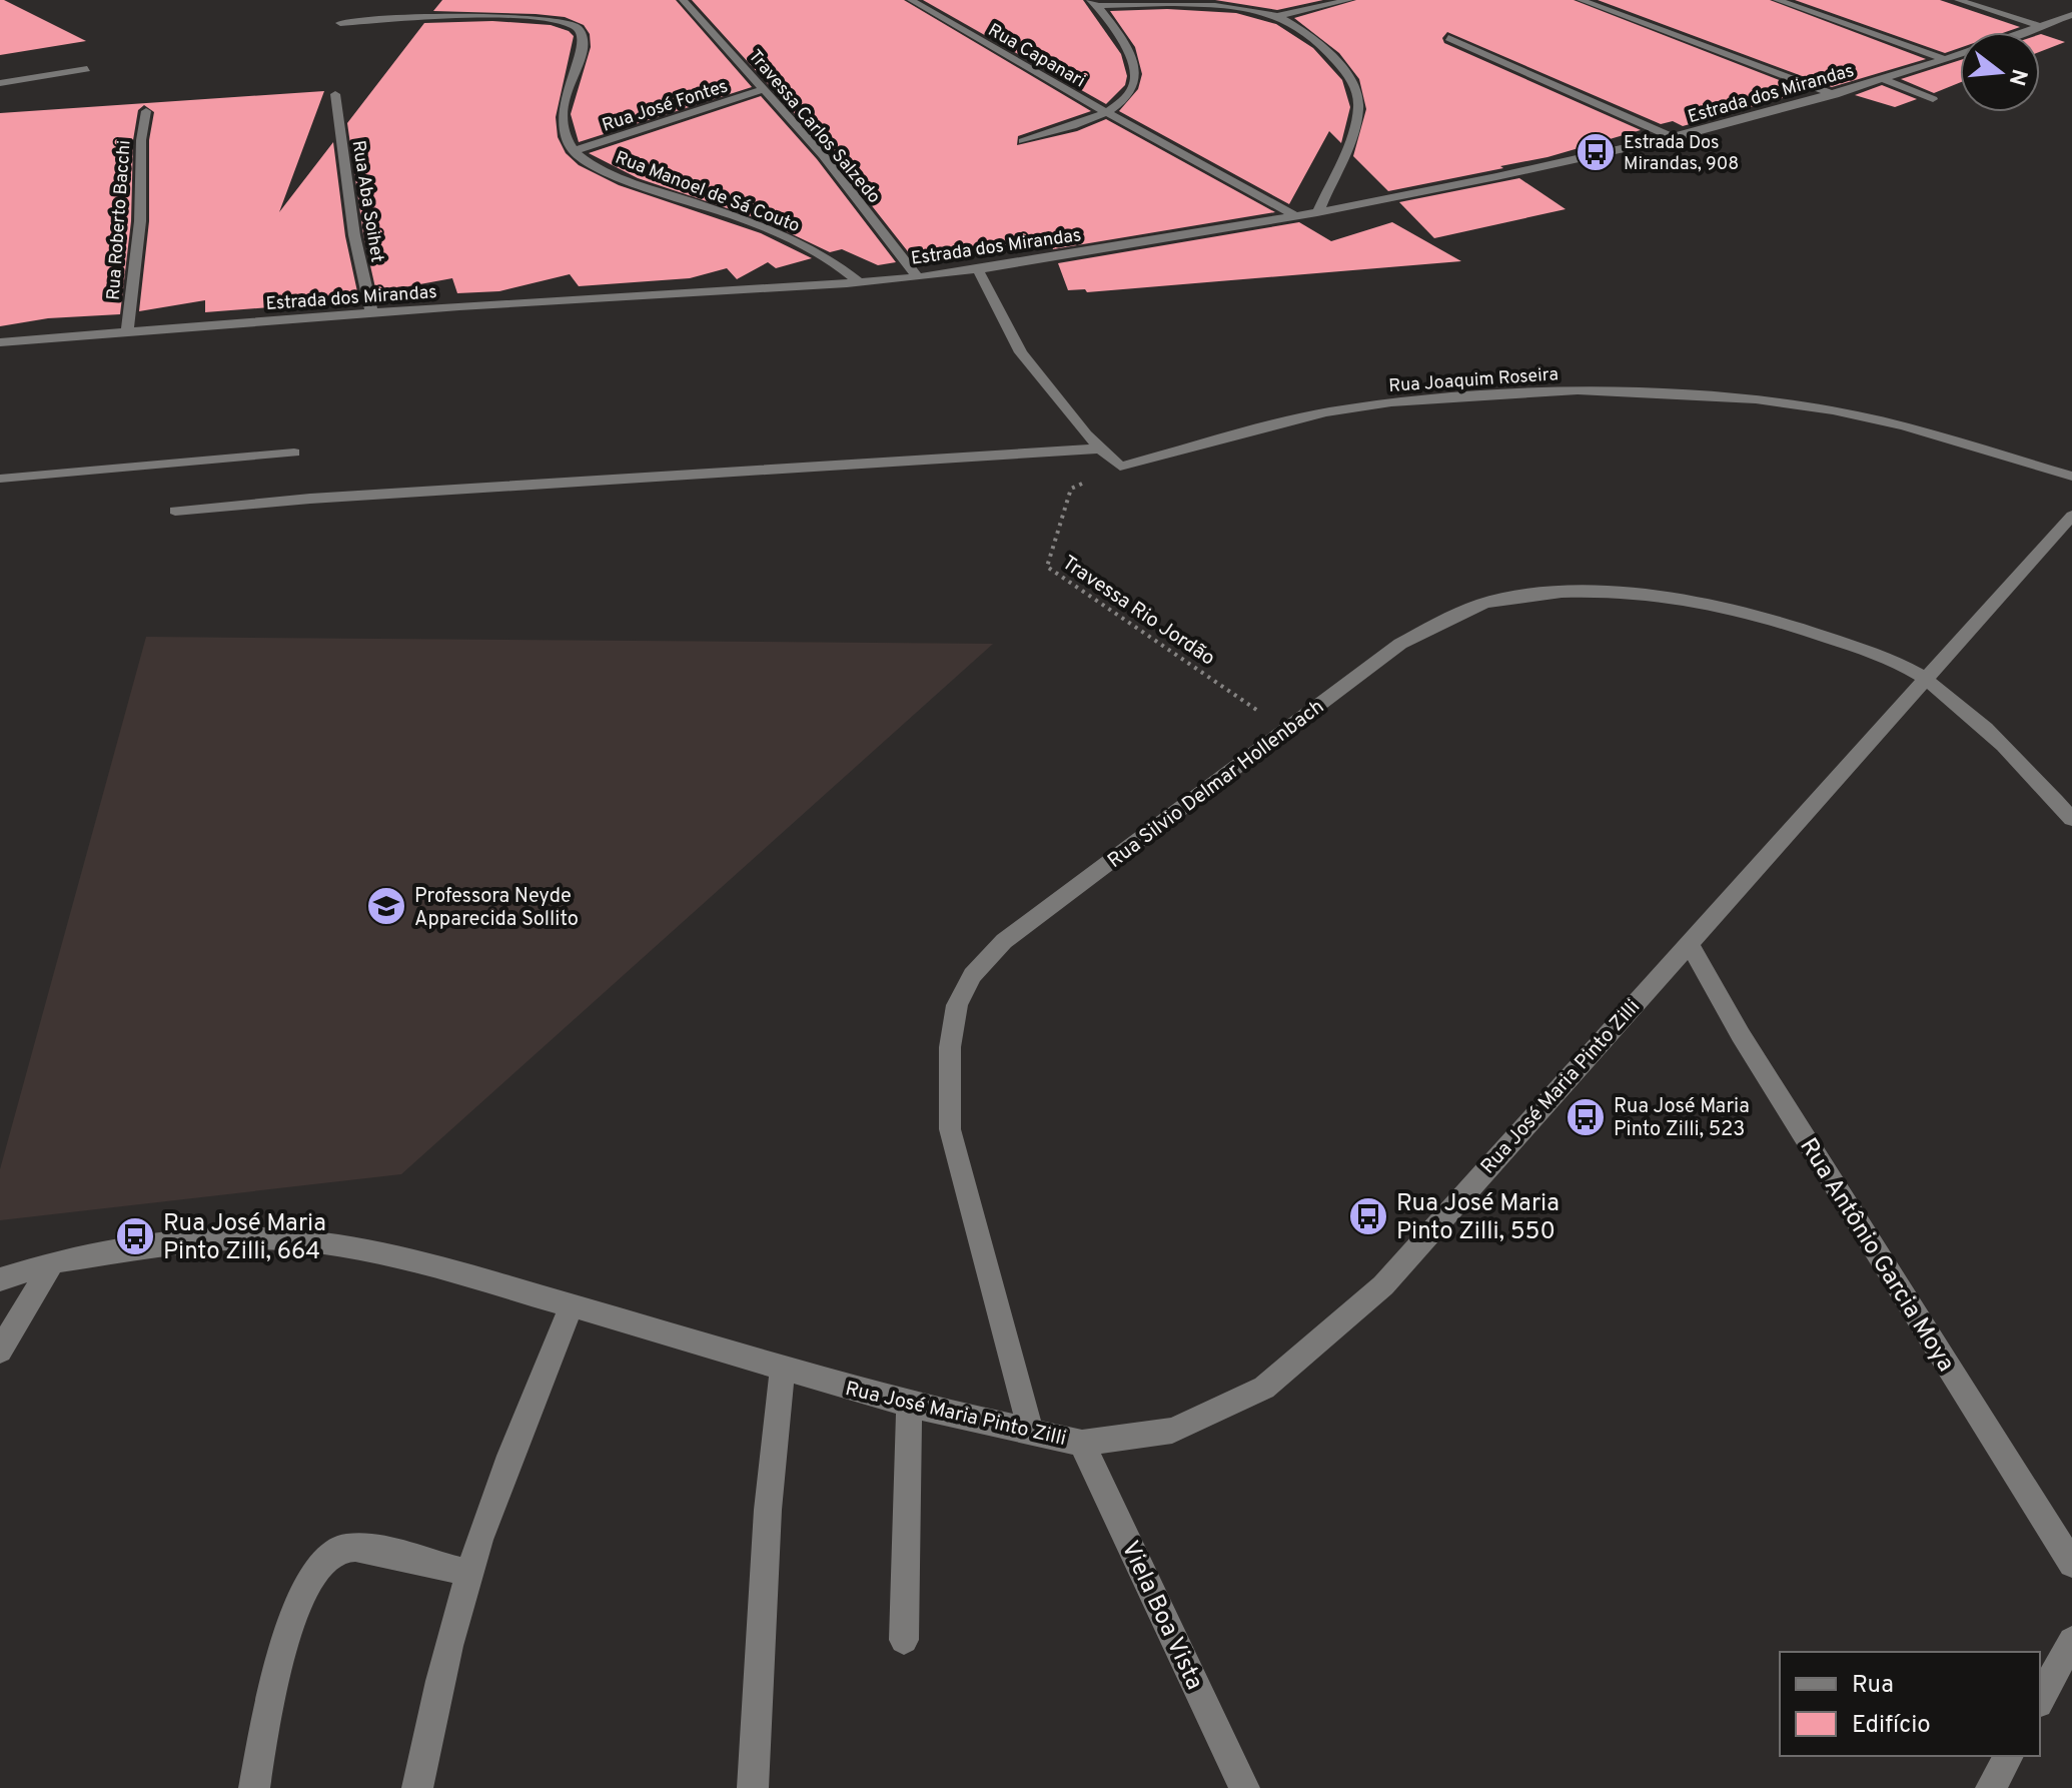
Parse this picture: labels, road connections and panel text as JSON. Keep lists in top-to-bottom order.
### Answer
{
  "streets": {
    "street": [
      "Rua Capanari",
      "Estrada dos Mirandas",
      "Rua José Fontes",
      "Travessa Carlos Salzedo",
      "Rua Manoel de Sá Couto",
      "Rua Aba Soihet",
      "Rua Roberto Bacchi",
      "Rua Joaquim Roseira",
      "Rua Silvio Delmar Hollenbach",
      "Rua José Maria Pinto Zilli",
      "Rua Antônio Garcia Moya",
      "Viela Boa Vista"
    ],
    "path": ["Travessa Rio Jordão"]
  },
  "crossings": [
    ["Rua Capanari", "Estrada dos Mirandas"],
    ["Estrada dos Mirandas", "Travessa Carlos Salzedo"],
    ["Estrada dos Mirandas", "Rua Manoel de Sá Couto"],
    ["Estrada dos Mirandas", "Rua Aba Soihet"],
    ["Estrada dos Mirandas", "Rua Roberto Bacchi"],
    ["Rua José Fontes", "Travessa Carlos Salzedo"],
    ["Rua José Fontes", "Rua Manoel de Sá Couto"],
    ["Rua Joaquim Roseira", "Travessa Rio Jordão"],
    ["Travessa Rio Jordão", "Rua Silvio Delmar Hollenbach"],
    ["Rua Silvio Delmar Hollenbach", "Rua José Maria Pinto Zilli"],
    ["Rua José Maria Pinto Zilli", "Rua Antônio Garcia Moya"],
    ["Rua José Maria Pinto Zilli", "Viela Boa Vista"]
  ],
  "places": {
    "bus stop": [
      "Estrada Dos Mirandas, 908",
      "Rua José Maria Pinto Zilli, 523",
      "Rua José Maria Pinto Zilli, 550",
      "Rua José Maria Pinto Zilli, 664"
    ],
    "school or university": ["Professora Neyde Apparecida Sollito"]
  },
  "legend": ["Rua", "Edifício"],
  "north": "right"
}
